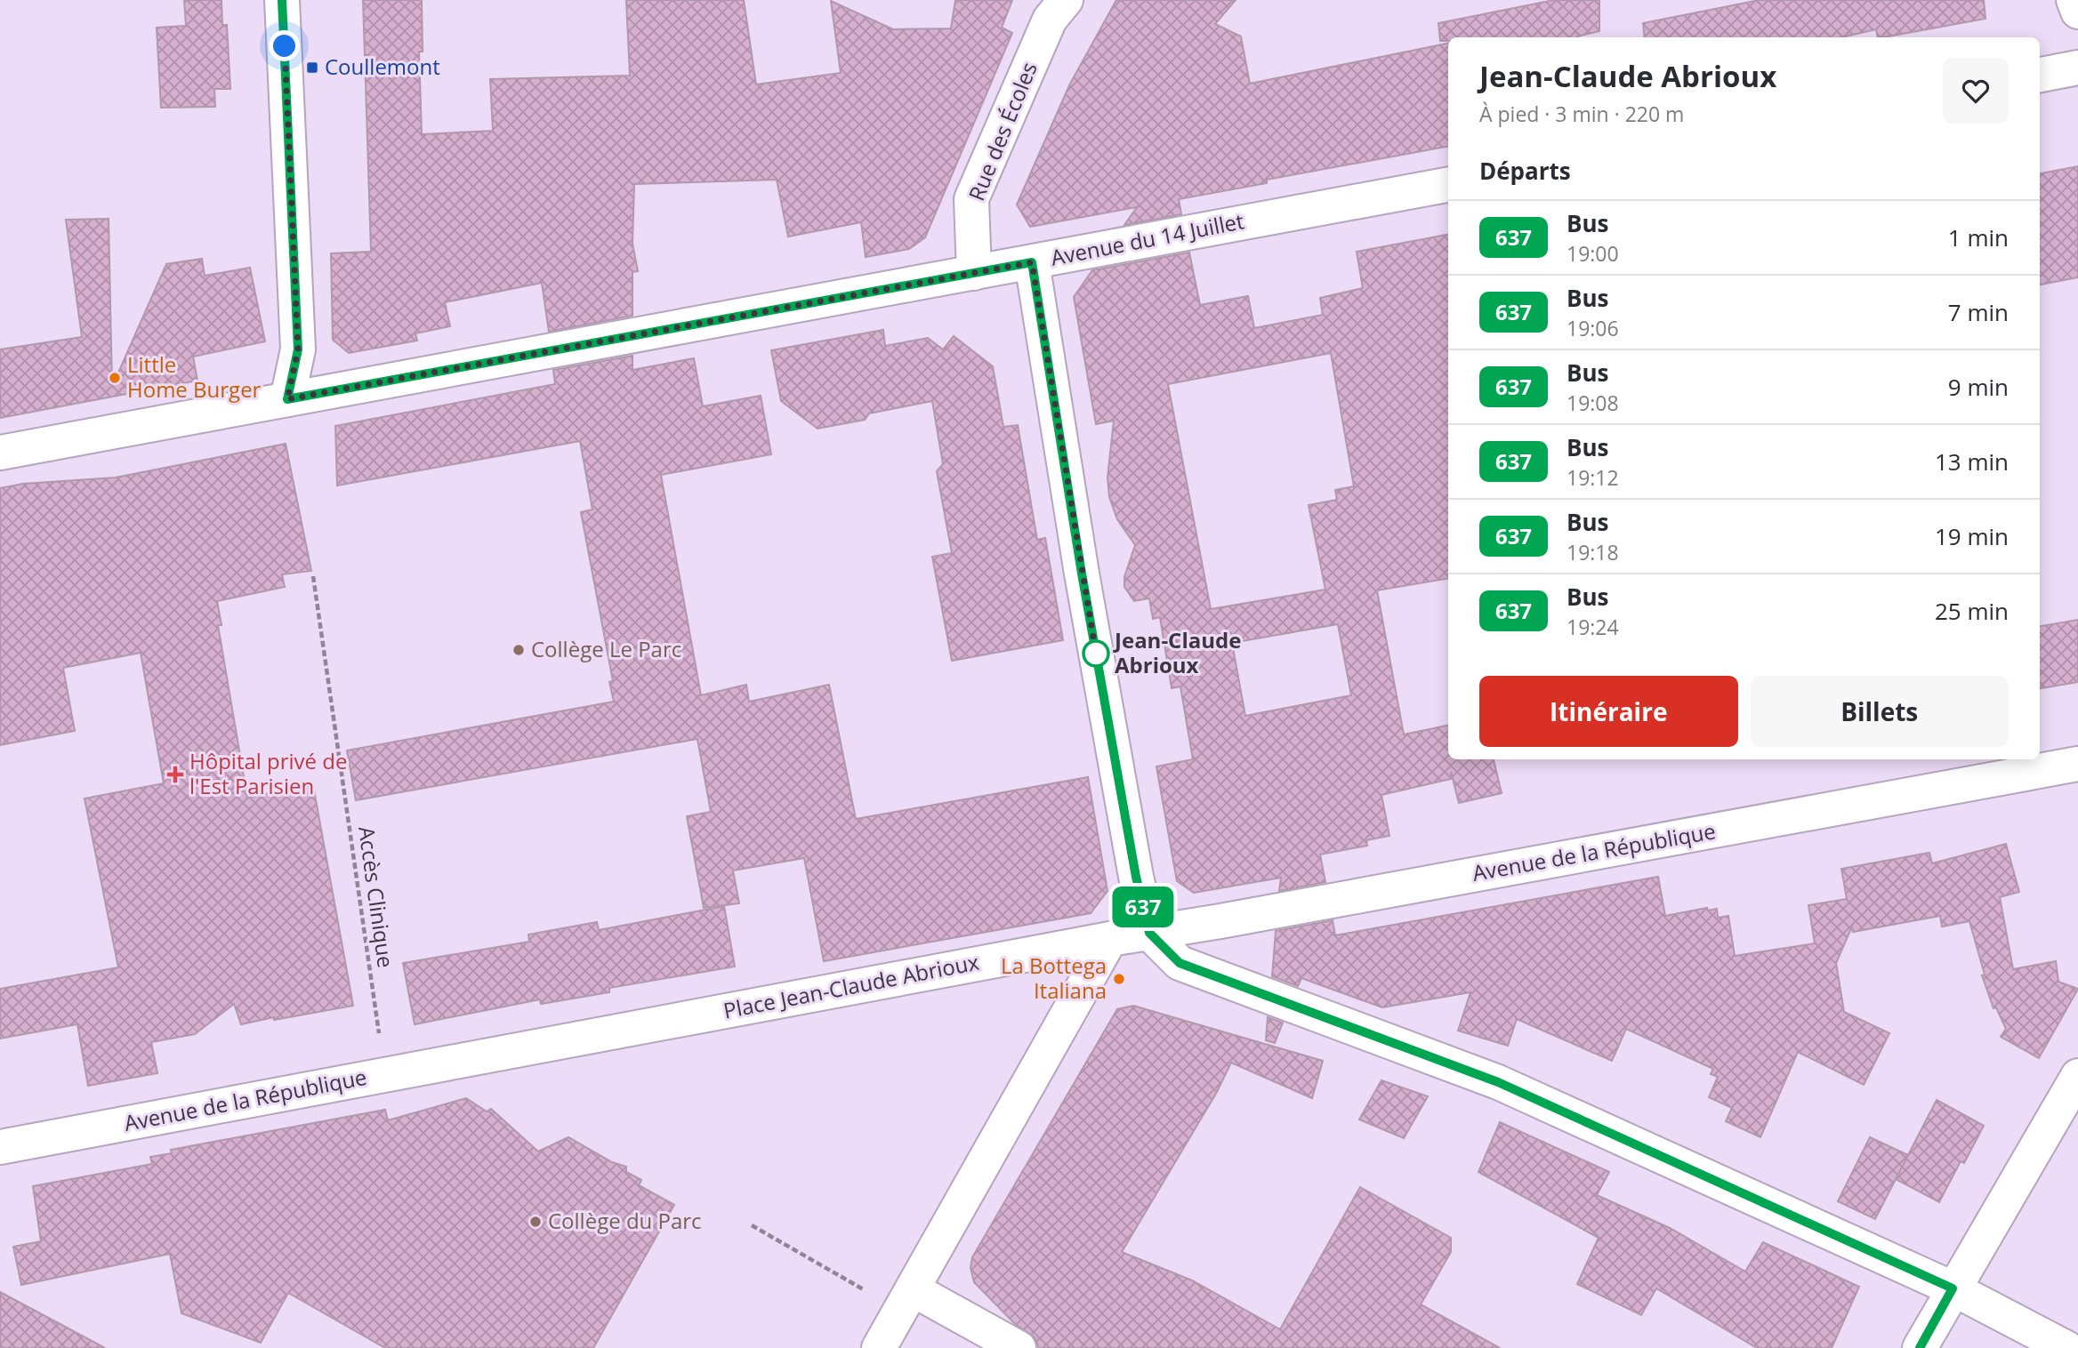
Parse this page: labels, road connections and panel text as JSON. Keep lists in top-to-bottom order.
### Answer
{
  "streets": {
    "street": [
      "Rue des Écoles",
      "Avenue du 14 Juillet",
      "Avenue de la République",
      "Place Jean-Claude Abrioux"
    ],
    "path": ["Accès Clinique"]
  },
  "crossings": [
    ["Rue des Écoles", "Avenue du 14 Juillet"],
    ["Avenue de la République", "Accès Clinique"],
    ["Avenue de la République", "Place Jean-Claude Abrioux"]
  ],
  "places": {
    "transit": ["Coullemont"],
    "other": [
      "Little Home Burger",
      "Collège Le Parc",
      "Jean-Claude Abrioux",
      "La Bottega Italiana",
      "Collège du Parc"
    ],
    "health": ["Hôpital privé de l'Est Parisien"]
  },
  "lines": ["bus line 637"],
  "page": {
    "on_map": "637",
    "heading": [
      ["Jean-Claude Abrioux", "À pied · 3 min · 220 m"],
      "Départs"
    ],
    "list": [
      {
        "mark": "637",
        "name": "Bus",
        "note": "19:00",
        "value": "1 min"
      },
      {
        "mark": "637",
        "name": "Bus",
        "note": "19:06",
        "value": "7 min"
      },
      {
        "mark": "637",
        "name": "Bus",
        "note": "19:08",
        "value": "9 min"
      },
      {
        "mark": "637",
        "name": "Bus",
        "note": "19:12",
        "value": "13 min"
      },
      {
        "mark": "637",
        "name": "Bus",
        "note": "19:18",
        "value": "19 min"
      },
      {
        "mark": "637",
        "name": "Bus",
        "note": "19:24",
        "value": "25 min"
      }
    ],
    "buttons": ["Itinéraire", "Billets"]
  }
}
